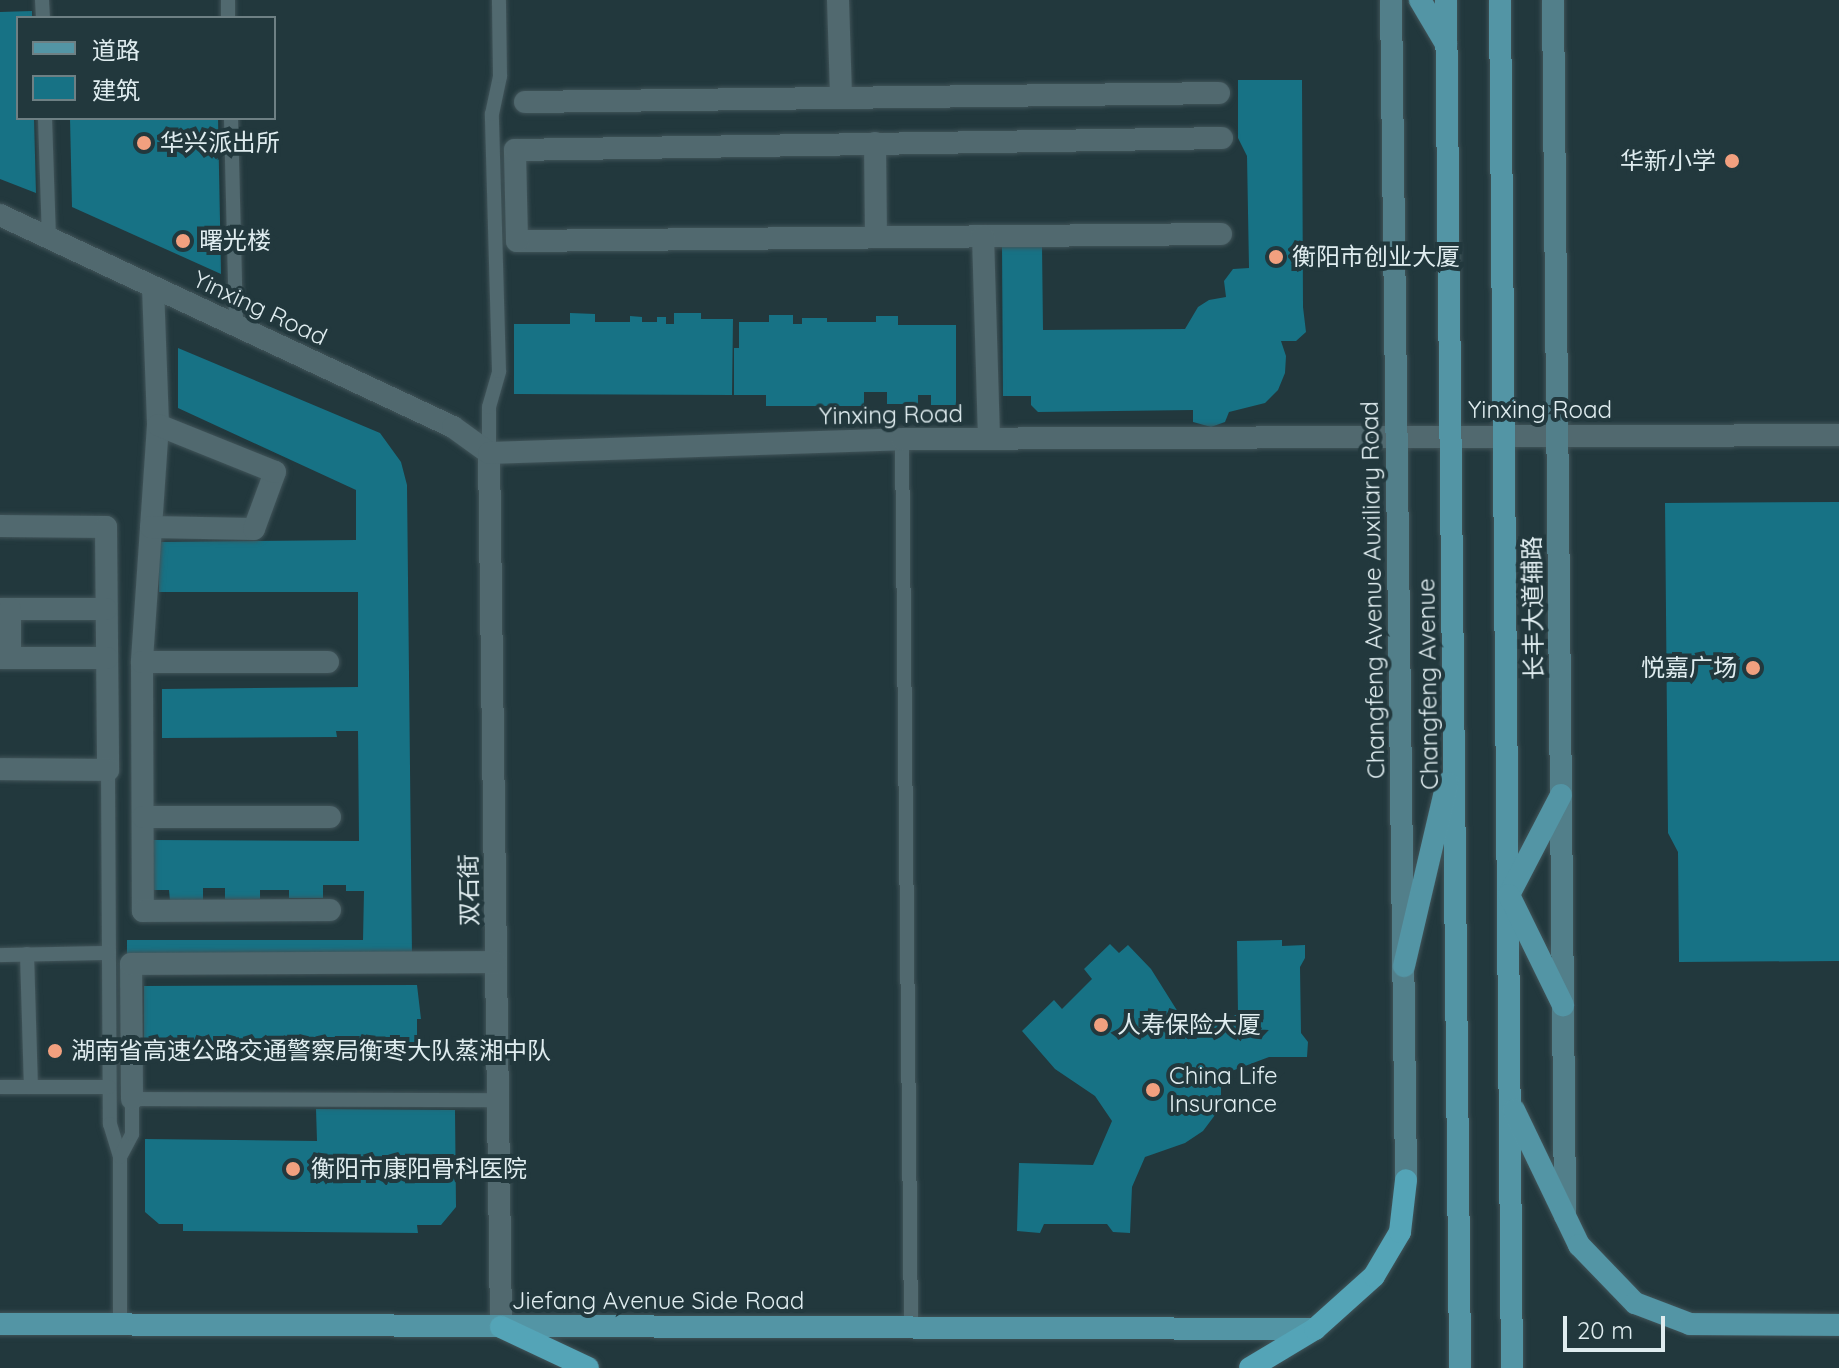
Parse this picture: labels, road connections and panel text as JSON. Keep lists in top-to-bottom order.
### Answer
{
  "streets": {
    "main road": [
      "Changfeng Avenue Auxiliary Road",
      "长丰大道辅路",
      "Changfeng Avenue",
      "Jiefang Avenue Side Road"
    ],
    "street": ["Yinxing Road", "双石街"]
  },
  "crossings": [
    ["Yinxing Road", "Changfeng Avenue Auxiliary Road"],
    ["Yinxing Road", "长丰大道辅路"],
    ["Yinxing Road", "Changfeng Avenue"],
    ["Yinxing Road", "双石街"],
    ["双石街", "Jiefang Avenue Side Road"]
  ],
  "places": [
    "华兴派出所",
    "华新小学",
    "曙光楼",
    "衡阳市创业大厦",
    "悦嘉广场",
    "人寿保险大厦",
    "湖南省高速公路交通警察局衡枣大队蒸湘中队",
    "China Life Insurance",
    "衡阳市康阳骨科医院"
  ],
  "legend": ["道路", "建筑"],
  "scale_bar": "20 m"
}
